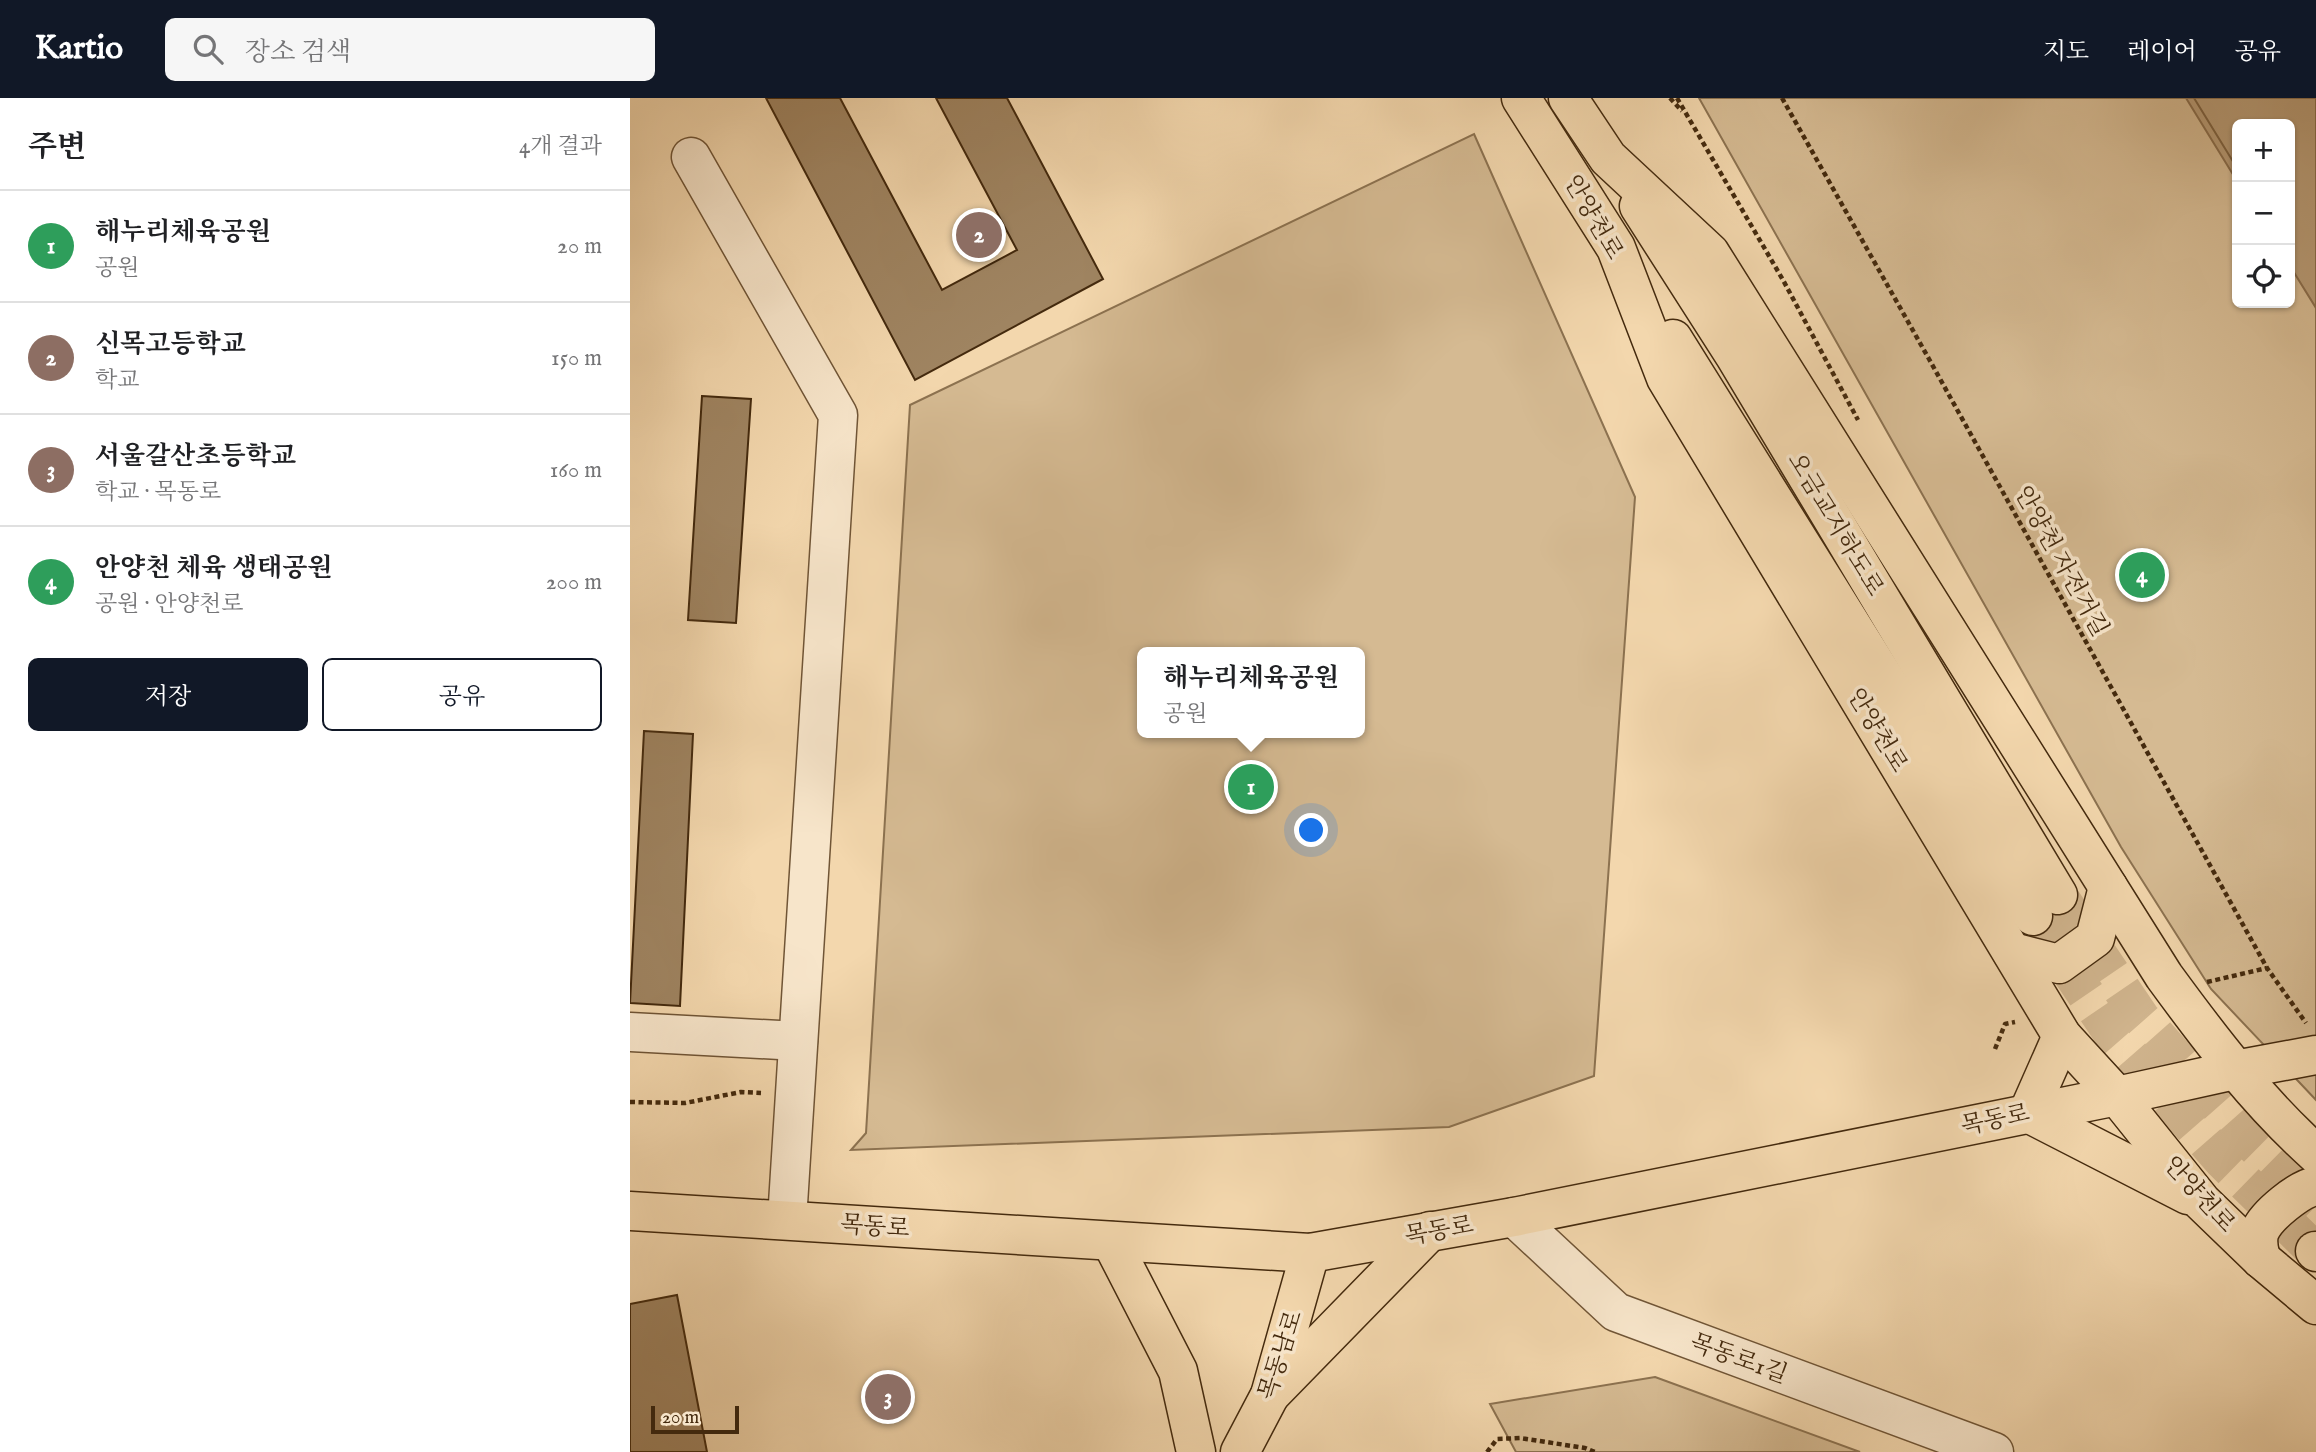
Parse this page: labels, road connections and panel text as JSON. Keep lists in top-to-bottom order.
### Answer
{
  "streets": {
    "main road": [
      "안양천로",
      "오금교지하도로",
      "목동로",
      "목동남로"
    ],
    "street": ["목동로1길"],
    "path": ["안양천 자전거길"]
  },
  "crossings": [
    ["안양천로", "오금교지하도로"],
    ["안양천로", "목동로"],
    ["안양천 자전거길", "목동로"],
    ["목동로", "목동남로"],
    ["목동로", "목동로1길"]
  ],
  "scale_bar": "20 m",
  "page": {
    "header": "Kartio",
    "search": "장소 검색",
    "nav": ["지도", "레이어", "공유"],
    "heading": ["주변", "4개 결과"],
    "map_buttons": ["+", "−"],
    "list": [
      {
        "mark": "1",
        "name": "해누리체육공원",
        "note": "공원",
        "value": "20 m"
      },
      {
        "mark": "2",
        "name": "신목고등학교",
        "note": "학교",
        "value": "150 m"
      },
      {
        "mark": "3",
        "name": "서울갈산초등학교",
        "note": "학교 · 목동로",
        "value": "160 m"
      },
      {
        "mark": "4",
        "name": "안양천 체육 생태공원",
        "note": "공원 · 안양천로",
        "value": "200 m"
      }
    ],
    "pins": [
      "2",
      "4",
      "1",
      "3"
    ],
    "buttons": ["저장", "공유"],
    "popup": ["해누리체육공원", "공원"],
    "scale": "20 m"
  }
}
